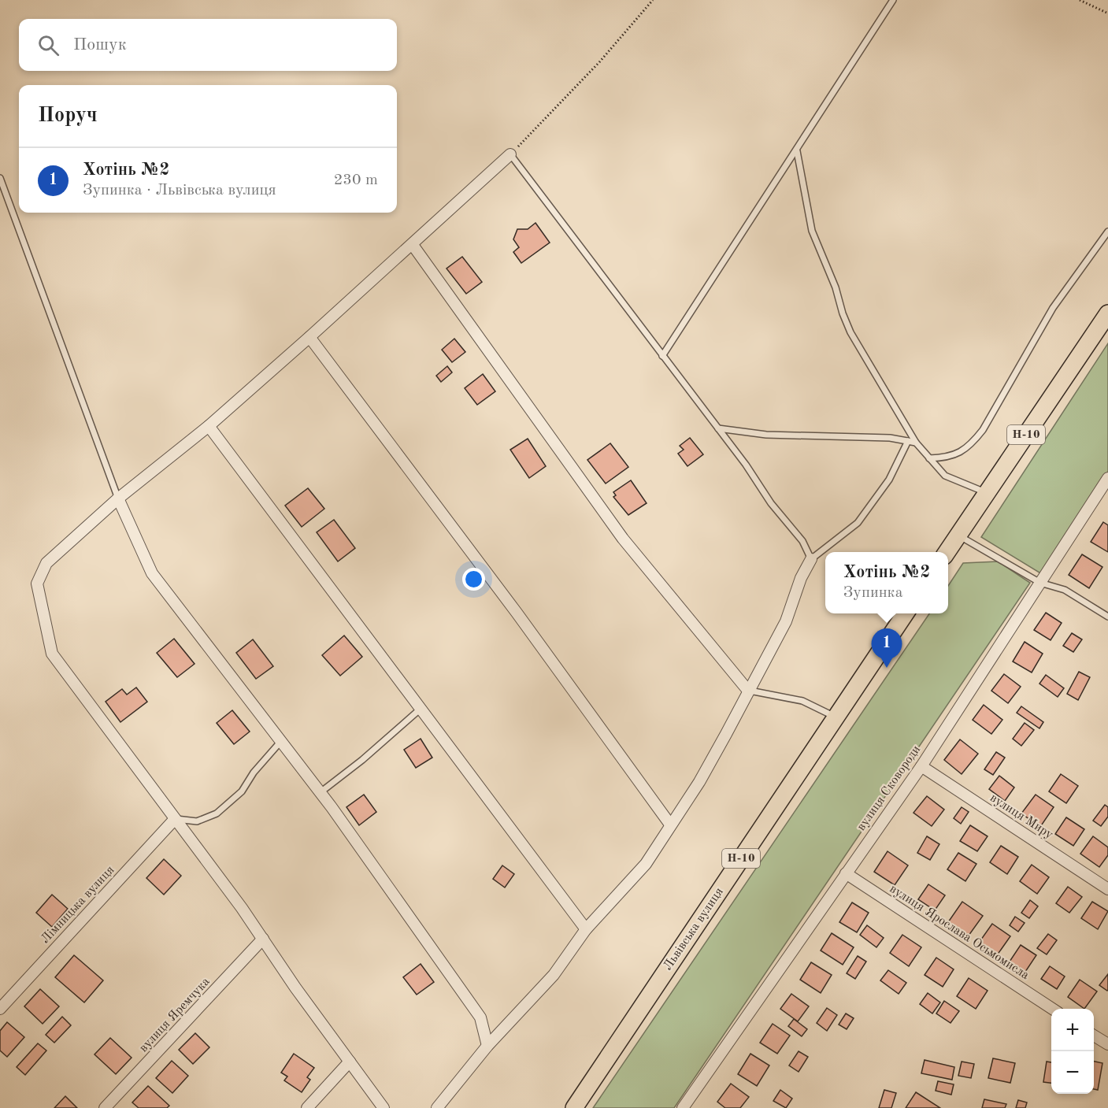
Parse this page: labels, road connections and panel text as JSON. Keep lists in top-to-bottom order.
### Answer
{
  "streets": {
    "main road": ["Н-10", "Львівська вулиця"],
    "street": [
      "вулиця Сковороди",
      "вулиця Миру",
      "Лімницька вулиця",
      "вулиця Ярослава Осьмомисла",
      "вулиця Яремчука"
    ]
  },
  "crossings": [
    ["вулиця Сковороди", "вулиця Миру"],
    ["вулиця Сковороди", "вулиця Ярослава Осьмомисла"]
  ],
  "page": {
    "search": "Пошук",
    "heading": "Поруч",
    "list": [
      {
        "mark": "1",
        "name": "Хотінь №2",
        "note": "Зупинка · Львівська вулиця",
        "value": "230 m"
      }
    ],
    "popup": ["Хотінь №2", "Зупинка"],
    "pins": "1",
    "map_buttons": ["+", "−"]
  }
}
